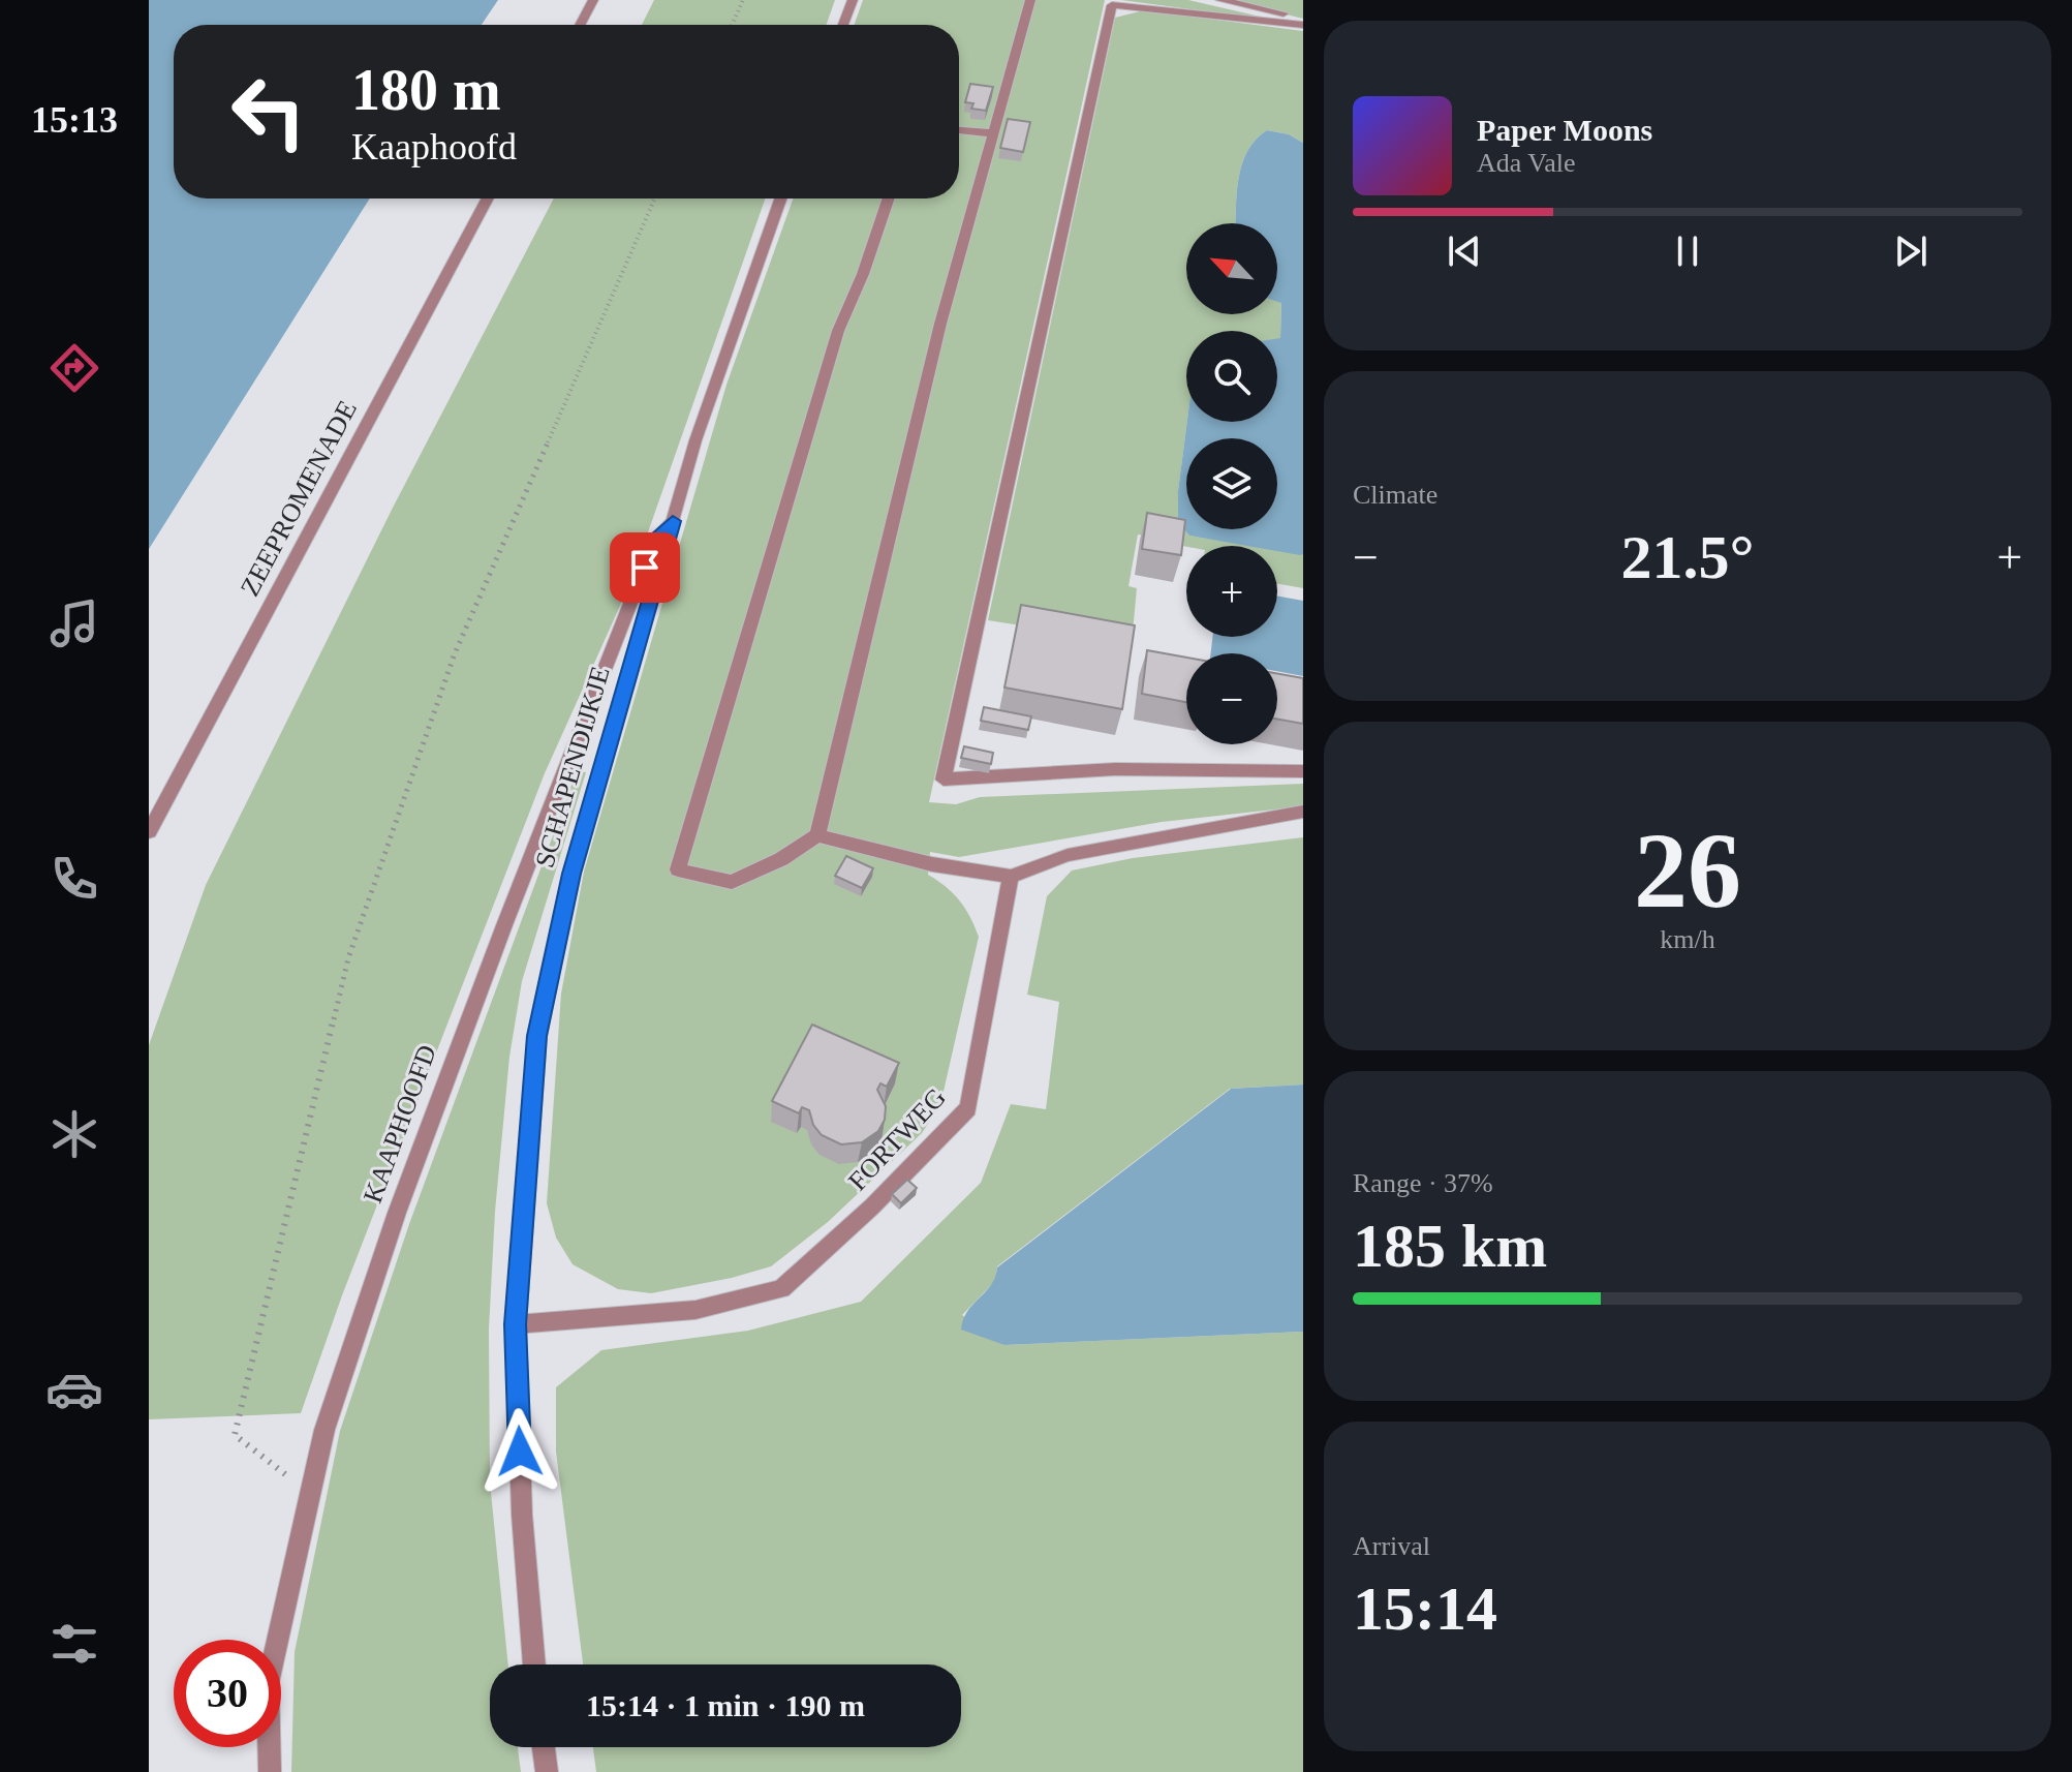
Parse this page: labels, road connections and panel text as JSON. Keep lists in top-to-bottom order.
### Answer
{
  "streets": {
    "street": [
      "ZEEPROMENADE",
      "SCHAPENDIJKJE",
      "KAAPHOOFD",
      "FORTWEG"
    ]
  },
  "crossings": [
    ["SCHAPENDIJKJE", "KAAPHOOFD"],
    ["SCHAPENDIJKJE", "FORTWEG"]
  ],
  "north": "top left",
  "page": {
    "tabs": "15:13",
    "turn": ["180 m", "Kaaphoofd"],
    "song": ["Paper Moons", "Ada Vale"],
    "map_buttons": ["+", "−"],
    "tile": [
      "Climate",
      ["26", "km/h"],
      ["Range · 37%", "185 km"],
      ["Arrival", "15:14"]
    ],
    "heat": ["−", "21.5°", "+"],
    "limit": "30",
    "trip": "15:14 · 1 min · 190 m"
  }
}
